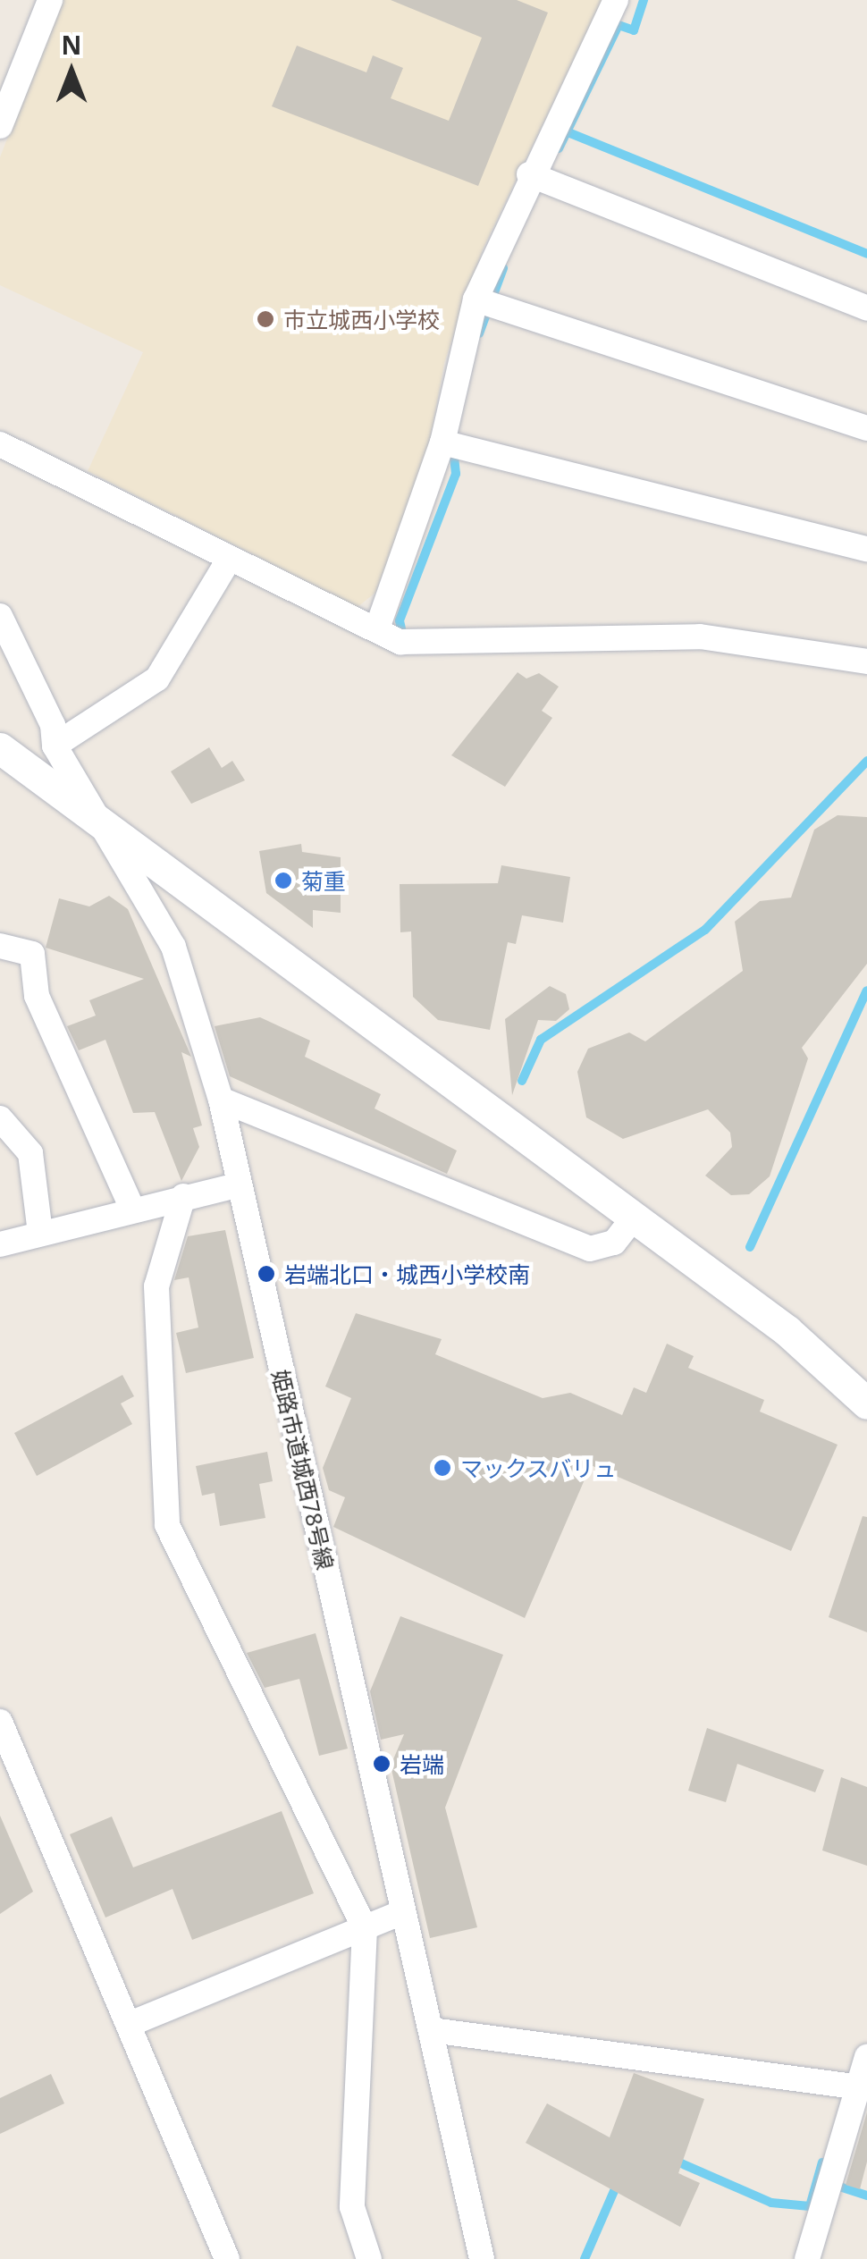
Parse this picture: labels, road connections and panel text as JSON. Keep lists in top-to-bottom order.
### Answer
{
  "streets": {
    "street": ["姫路市道城西78号線"]
  },
  "places": [
    "市立城西小学校",
    "菊重",
    "岩端北口・城西小学校南",
    "マックスバリュ",
    "岩端"
  ],
  "north": "top"
}
